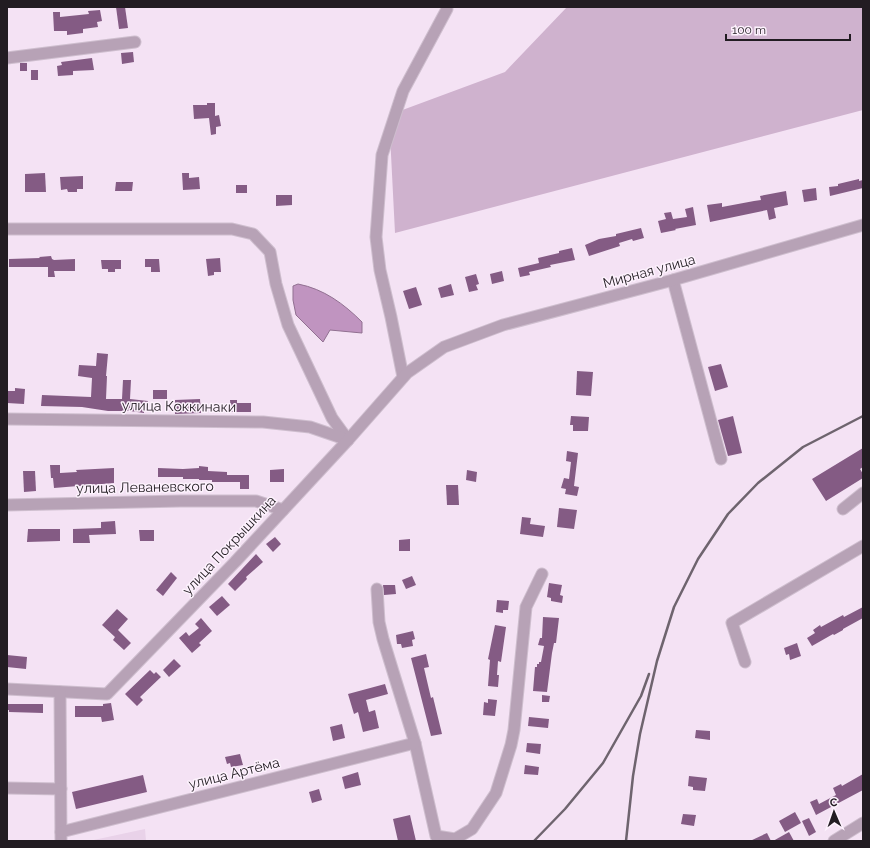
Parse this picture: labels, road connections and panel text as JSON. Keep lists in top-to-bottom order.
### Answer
{
  "streets": {
    "street": [
      "Мирная улица",
      "улица Коккинаки",
      "улица Леваневского",
      "улица Покрышкина",
      "улица Артёма"
    ]
  },
  "crossings": [
    ["Мирная улица", "улица Покрышкина"],
    ["улица Коккинаки", "улица Покрышкина"],
    ["улица Леваневского", "улица Покрышкина"]
  ],
  "scale_bar": "100 m",
  "north": "top"
}
